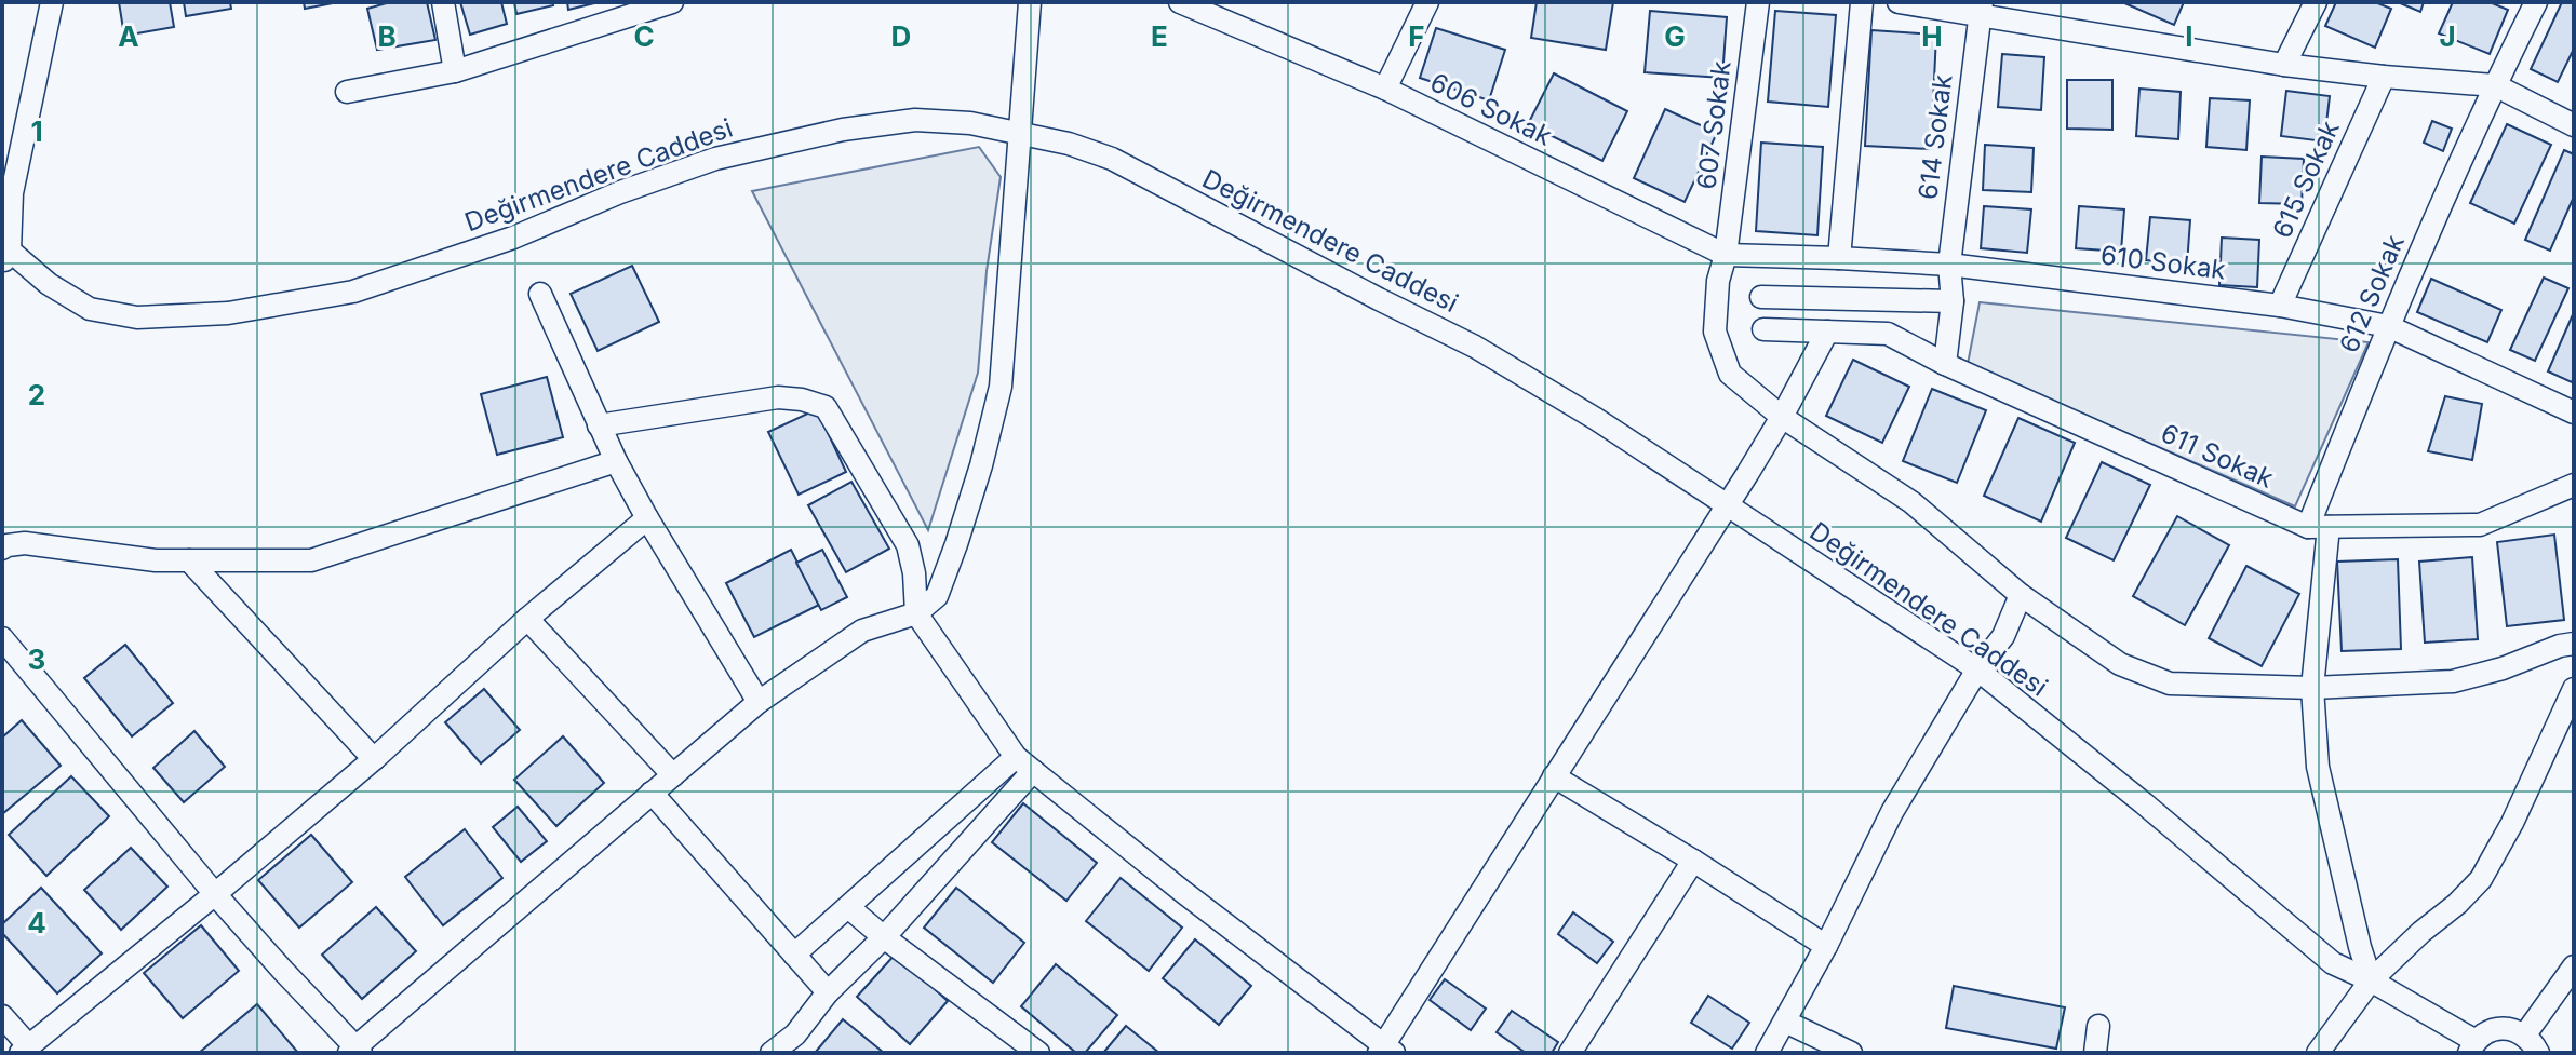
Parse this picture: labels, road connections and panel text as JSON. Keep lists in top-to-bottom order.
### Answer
{
  "streets": {
    "street": [
      "606 Sokak",
      "607 Sokak",
      "614 Sokak",
      "Değirmendere Caddesi",
      "615 Sokak",
      "610 Sokak",
      "612 Sokak",
      "611 Sokak"
    ]
  },
  "crossings": [
    ["606 Sokak", "607 Sokak"],
    ["606 Sokak", "610 Sokak"],
    ["607 Sokak", "610 Sokak"],
    ["607 Sokak", "612 Sokak"],
    ["614 Sokak", "610 Sokak"],
    ["Değirmendere Caddesi", "612 Sokak"],
    ["615 Sokak", "610 Sokak"],
    ["610 Sokak", "612 Sokak"],
    ["612 Sokak", "611 Sokak"]
  ],
  "grid": {
    "columns": [
      "A",
      "B",
      "C",
      "D",
      "E",
      "F",
      "G",
      "H",
      "I",
      "J"
    ],
    "rows": [
      "1",
      "2",
      "3",
      "4"
    ]
  }
}
